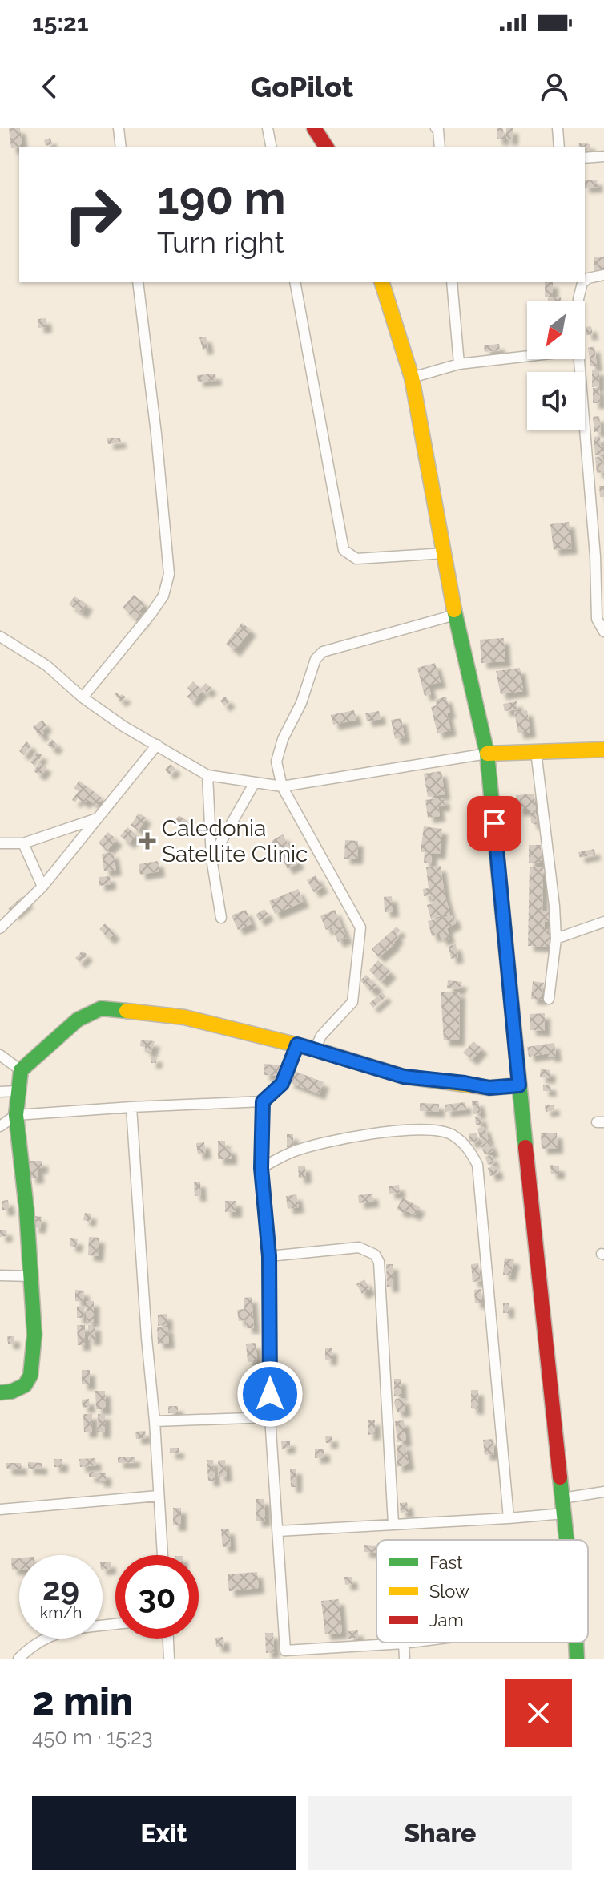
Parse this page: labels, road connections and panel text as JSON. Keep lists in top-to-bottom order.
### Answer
{
  "places": {
    "health": ["Caledonia Satellite Clinic"]
  },
  "legend": ["Fast", "Slow", "Jam"],
  "north": "bottom left",
  "page": {
    "status": "15:21",
    "header": "GoPilot",
    "turn": ["190 m", "Turn right"],
    "speed": "29 km/h",
    "limit": "30",
    "heading": ["2 min", "450 m · 15:23"],
    "buttons": ["Exit", "Share"]
  }
}
